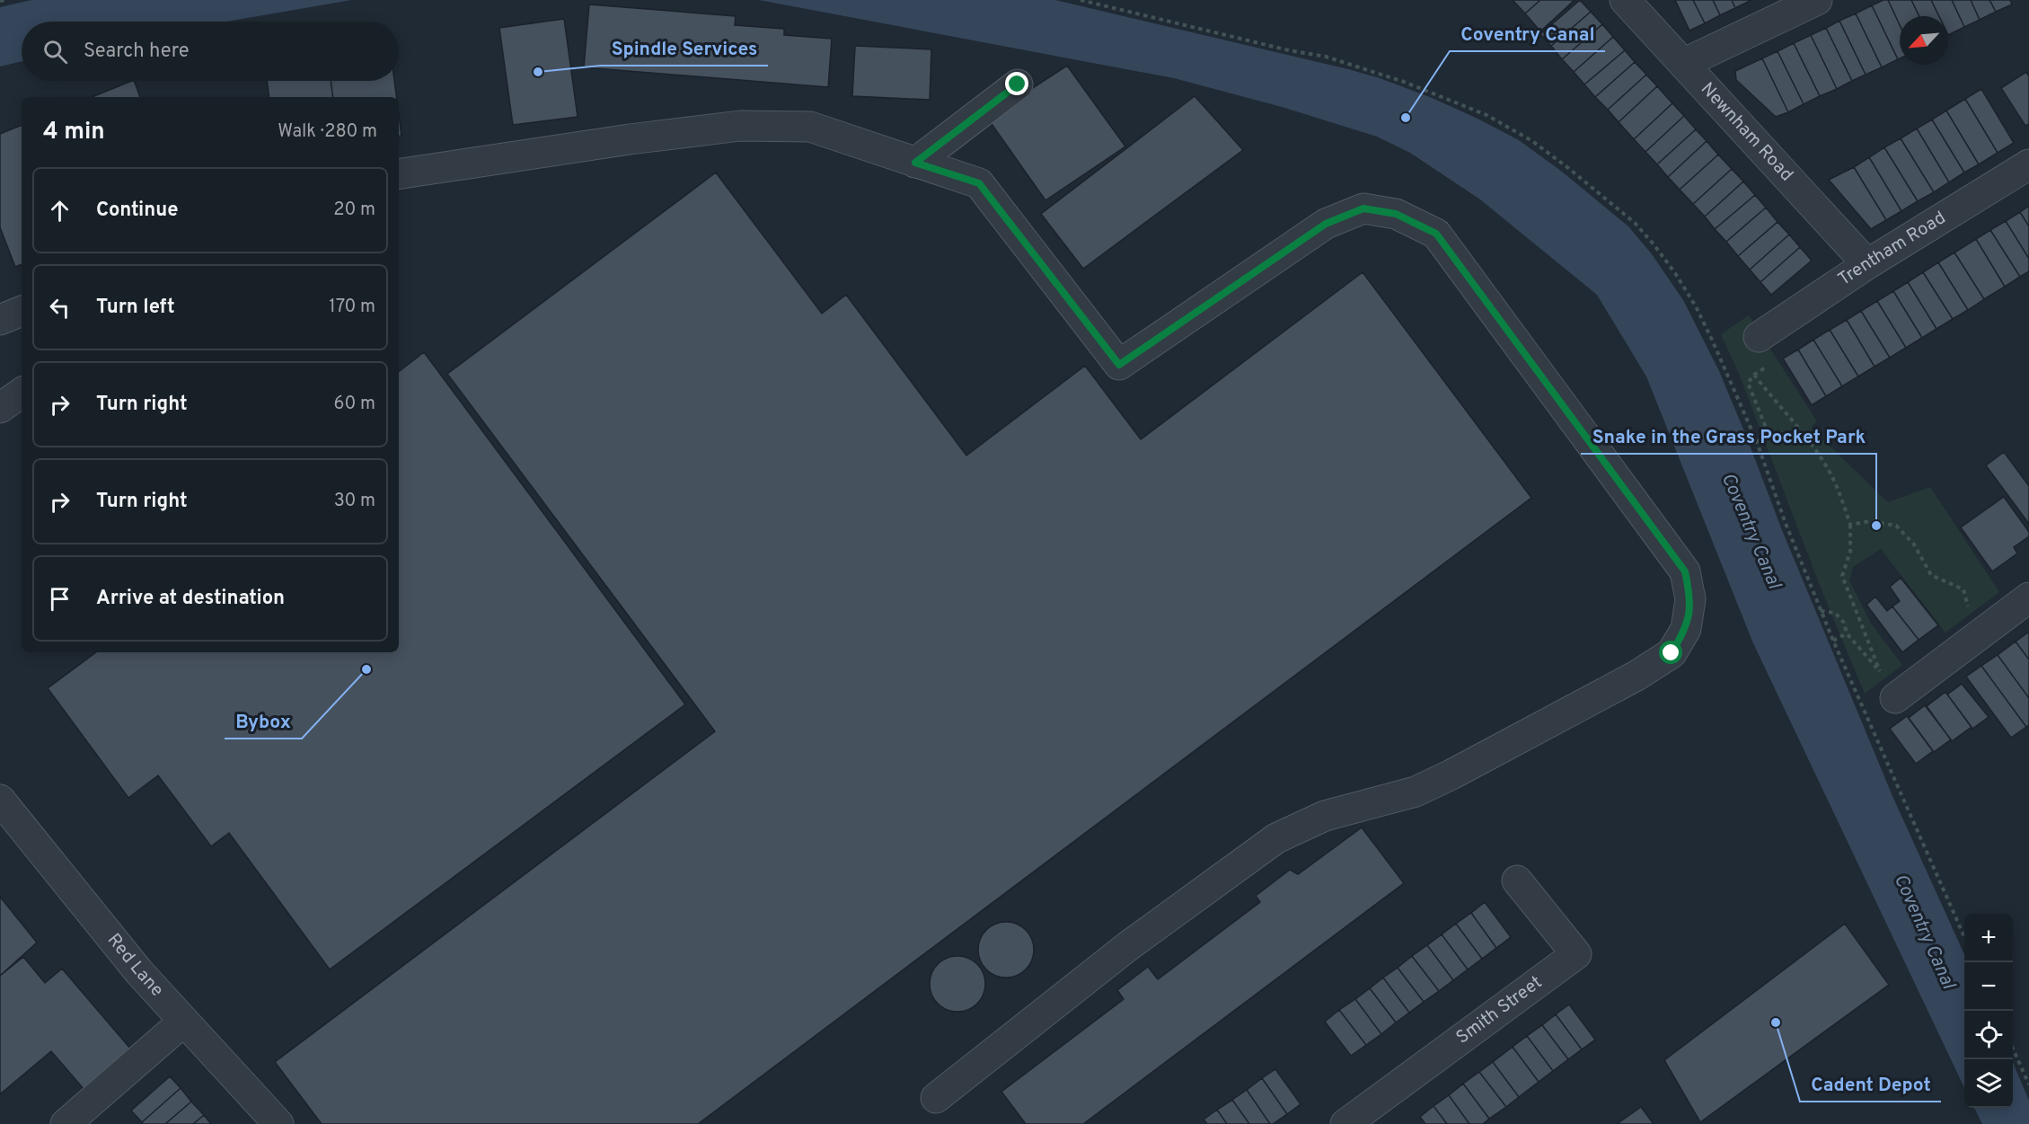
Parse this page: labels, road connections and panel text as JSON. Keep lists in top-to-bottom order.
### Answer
{
  "streets": {
    "street": [
      "Newnham Road",
      "Trentham Road",
      "Red Lane",
      "Smith Street"
    ]
  },
  "crossings": [
    ["Newnham Road", "Trentham Road"]
  ],
  "water": ["Coventry Canal"],
  "places": [
    "Spindle Services",
    "Coventry Canal",
    "Snake in the Grass Pocket Park",
    "Bybox",
    "Cadent Depot"
  ],
  "north": "bottom left",
  "page": {
    "search": "Search here",
    "heading": ["4 min", "Walk · 280 m"],
    "list": [
      ["Continue", "20 m"],
      ["Turn left", "170 m"],
      ["Turn right", "60 m"],
      ["Turn right", "30 m"],
      "Arrive at destination"
    ],
    "map_buttons": ["+", "−"]
  }
}
